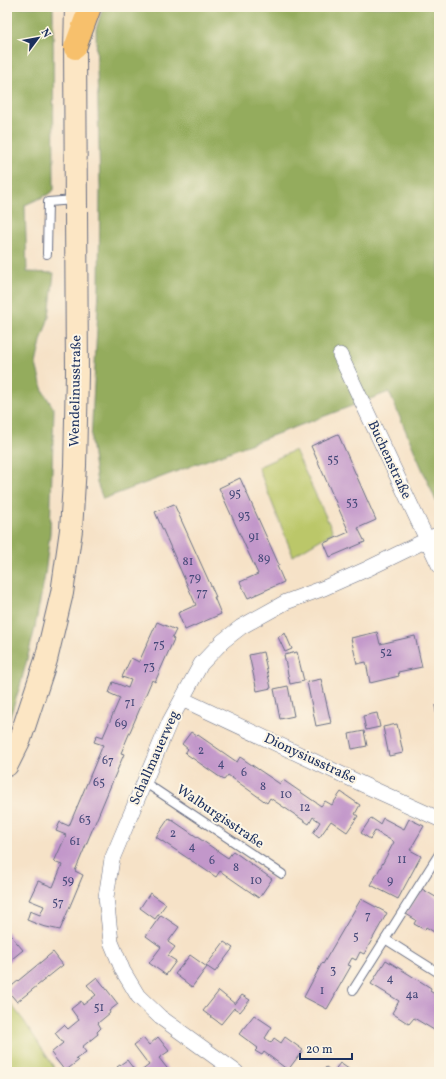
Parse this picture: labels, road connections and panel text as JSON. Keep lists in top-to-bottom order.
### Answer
{
  "streets": {
    "main road": ["Wendelinusstraße"],
    "street": ["Buchenstraße", "Schallmauerweg", "Dionysiusstraße"],
    "lane": ["Walburgisstraße"]
  },
  "crossings": [
    ["Buchenstraße", "Schallmauerweg"],
    ["Schallmauerweg", "Dionysiusstraße"],
    ["Schallmauerweg", "Walburgisstraße"]
  ],
  "house_numbers": [
    "55",
    "95",
    "53",
    "93",
    "91",
    "89",
    "81",
    "79",
    "77",
    "75",
    "52",
    "73",
    "71",
    "69",
    "2",
    "67",
    "4",
    "6",
    "65",
    "8",
    "10",
    "12",
    "63",
    "2",
    "61",
    "4",
    "11",
    "6",
    "8",
    "59",
    "10",
    "9",
    "57",
    "7",
    "5",
    "3",
    "4",
    "1",
    "4a",
    "51"
  ],
  "scale_bar": "20 m",
  "north": "top right"
}
